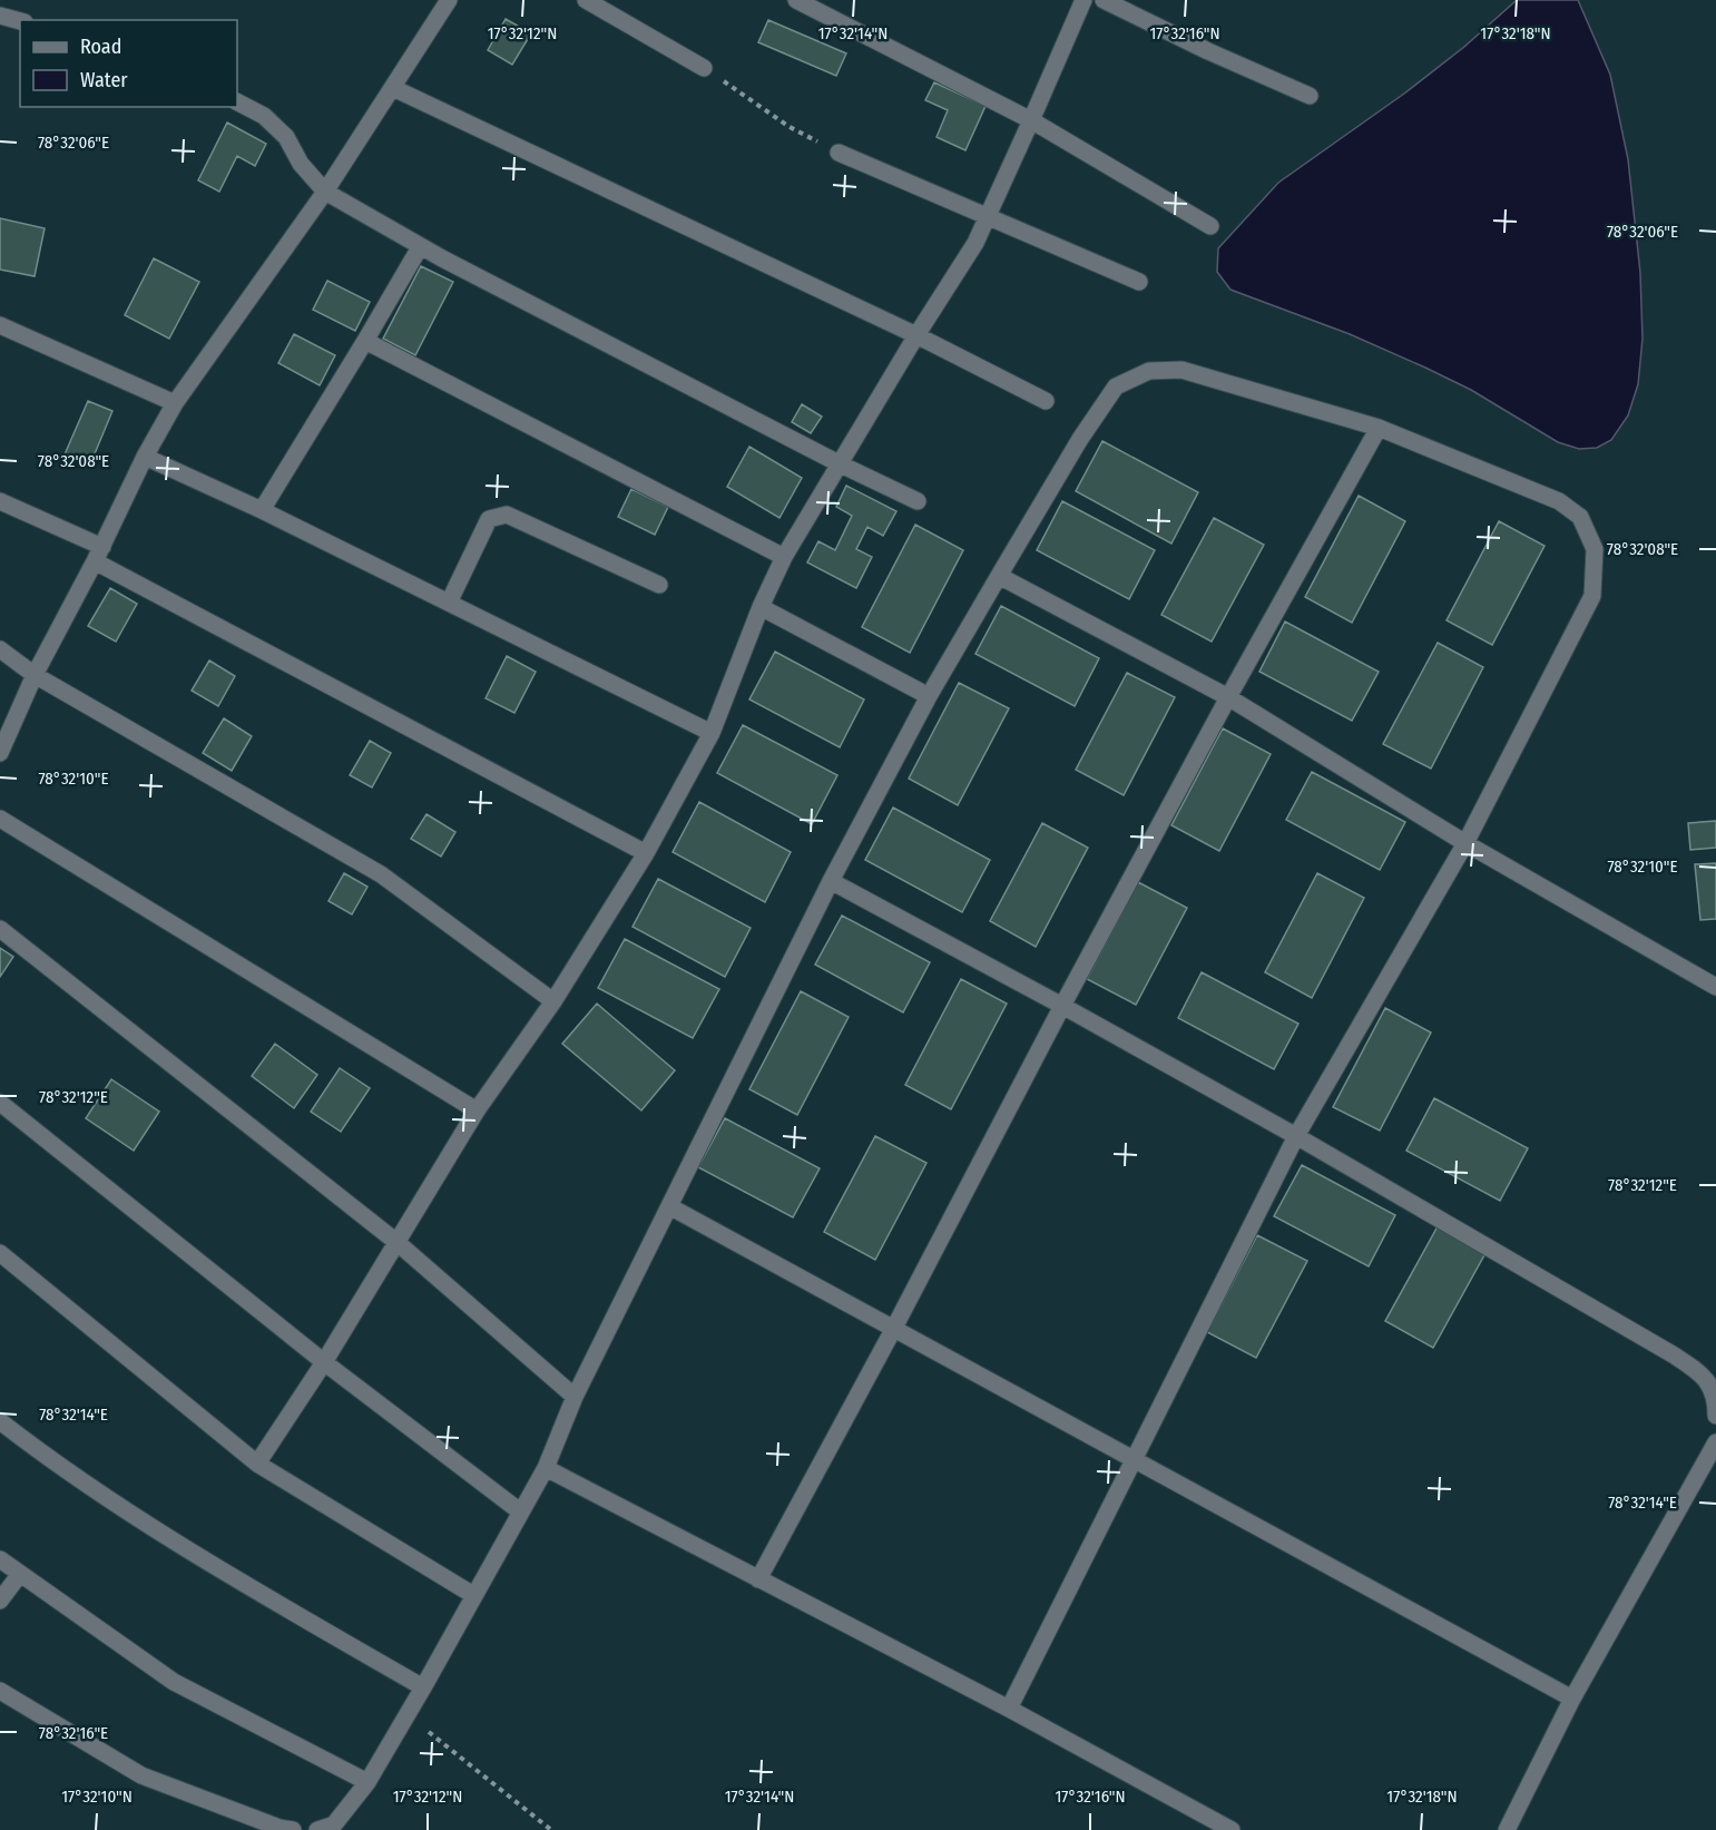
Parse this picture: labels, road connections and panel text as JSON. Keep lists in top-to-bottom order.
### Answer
{
  "legend": ["Road", "Water"],
  "coordinates": [
    "17°32'12\"N",
    "17°32'14\"N",
    "17°32'16\"N",
    "17°32'18\"N",
    "78°32'06\"E",
    "78°32'08\"E",
    "78°32'10\"E",
    "78°32'12\"E",
    "78°32'14\"E",
    "78°32'16\"E",
    "17°32'10\"N"
  ]
}
